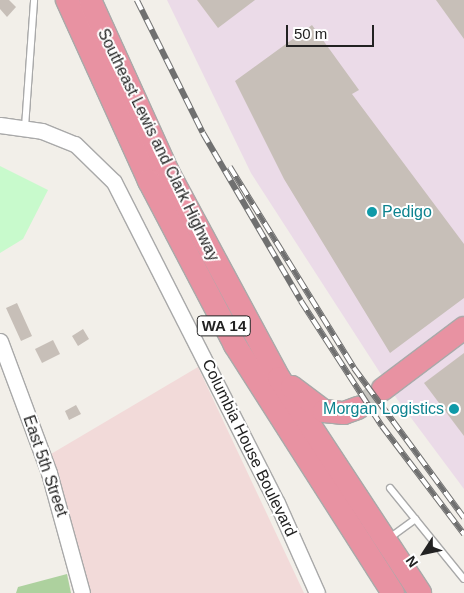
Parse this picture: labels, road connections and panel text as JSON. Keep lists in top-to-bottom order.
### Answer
{
  "streets": {
    "highway": ["Southeast Lewis and Clark Highway", "WA 14"],
    "street": ["Columbia House Boulevard", "East 5th Street"]
  },
  "places": ["Pedigo", "Morgan Logistics"],
  "scale_bar": "50 m",
  "north": "bottom left"
}
